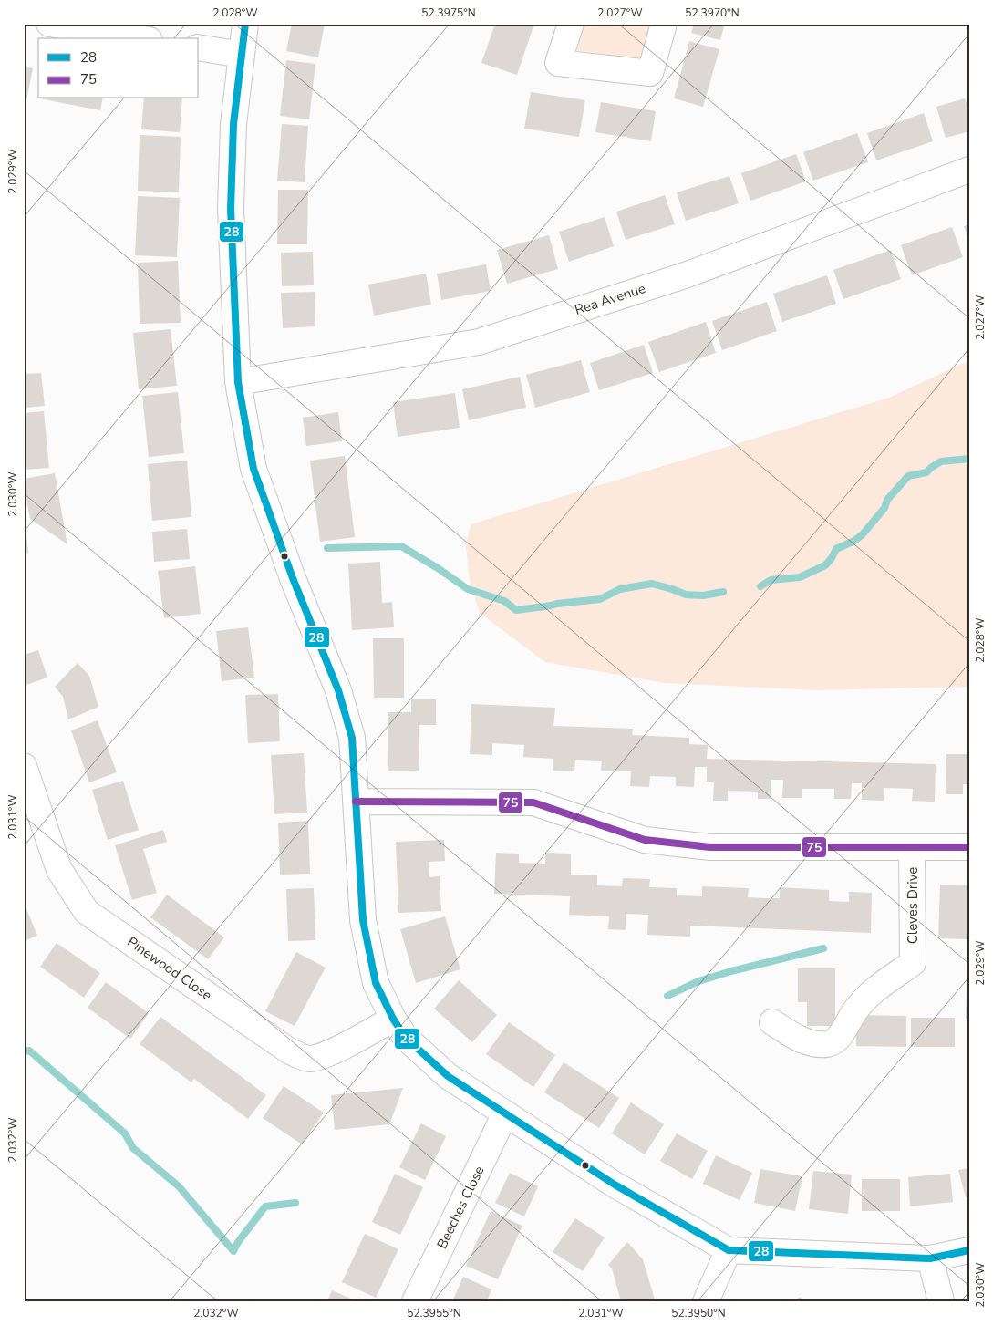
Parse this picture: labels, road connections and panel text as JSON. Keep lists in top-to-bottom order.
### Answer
{
  "streets": {
    "street": [
      "Rea Avenue",
      "Cleves Drive",
      "Pinewood Close",
      "Beeches Close"
    ]
  },
  "lines": ["transit line 28", "transit line 75"],
  "legend": ["28", "75"],
  "coordinates": [
    "2.028°W",
    "52.3975°N",
    "2.027°W",
    "52.3970°N",
    "2.029°W",
    "2.030°W",
    "2.031°W",
    "2.032°W",
    "52.3955°N",
    "52.3950°N"
  ]
}
